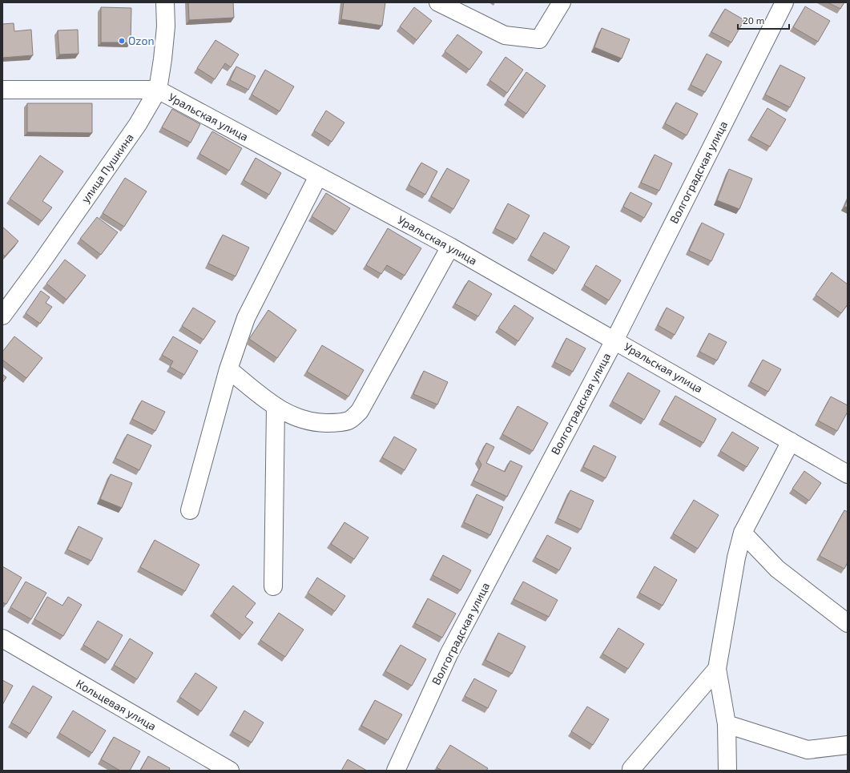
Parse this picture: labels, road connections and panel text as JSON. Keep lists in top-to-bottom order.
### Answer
{
  "streets": {
    "street": [
      "Уральская улица",
      "улица Пушкина",
      "Волгоградская улица",
      "Кольцевая улица"
    ]
  },
  "crossings": [
    ["Уральская улица", "улица Пушкина"],
    ["Уральская улица", "Волгоградская улица"]
  ],
  "places": ["Ozon"],
  "scale_bar": "20 m"
}
